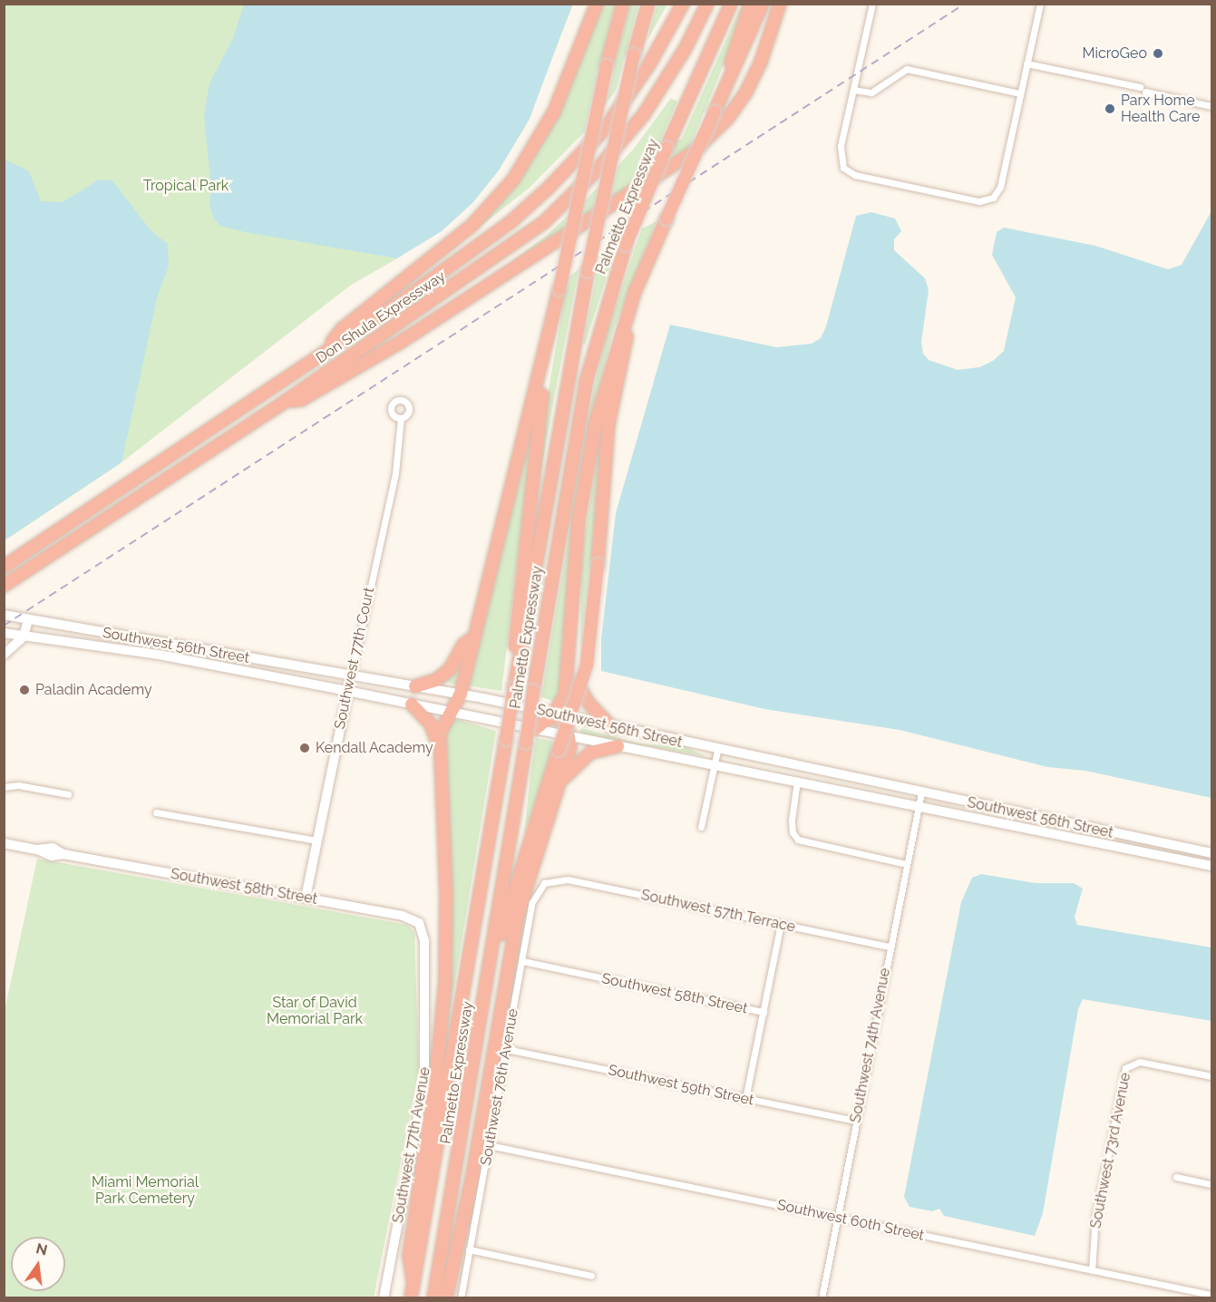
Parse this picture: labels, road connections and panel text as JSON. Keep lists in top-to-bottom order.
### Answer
{
  "streets": {
    "highway": ["Palmetto Expressway", "Don Shula Expressway"],
    "main road": [
      "Southwest 56th Street",
      "Southwest 77th Court",
      "Southwest 58th Street",
      "Southwest 77th Avenue"
    ],
    "street": [
      "Southwest 57th Terrace",
      "Southwest 74th Avenue",
      "Southwest 59th Street",
      "Southwest 76th Avenue",
      "Southwest 73rd Avenue",
      "Southwest 60th Street"
    ]
  },
  "crossings": [
    ["Southwest 56th Street", "Southwest 77th Court"],
    ["Southwest 56th Street", "Southwest 74th Avenue"],
    ["Southwest 77th Court", "Southwest 58th Street"],
    ["Southwest 58th Street", "Southwest 76th Avenue"],
    ["Southwest 58th Street", "Southwest 77th Avenue"],
    ["Southwest 57th Terrace", "Southwest 74th Avenue"],
    ["Southwest 57th Terrace", "Southwest 76th Avenue"],
    ["Southwest 74th Avenue", "Southwest 59th Street"],
    ["Southwest 74th Avenue", "Southwest 60th Street"],
    ["Southwest 59th Street", "Southwest 76th Avenue"],
    ["Southwest 76th Avenue", "Southwest 60th Street"],
    ["Southwest 73rd Avenue", "Southwest 60th Street"]
  ],
  "parks": ["Tropical Park", "Star of David Memorial Park", "Miami Memorial Park Cemetery"],
  "places": [
    "MicroGeo",
    "Parx Home Health Care",
    "Paladin Academy",
    "Kendall Academy"
  ],
  "north": "top"
}
